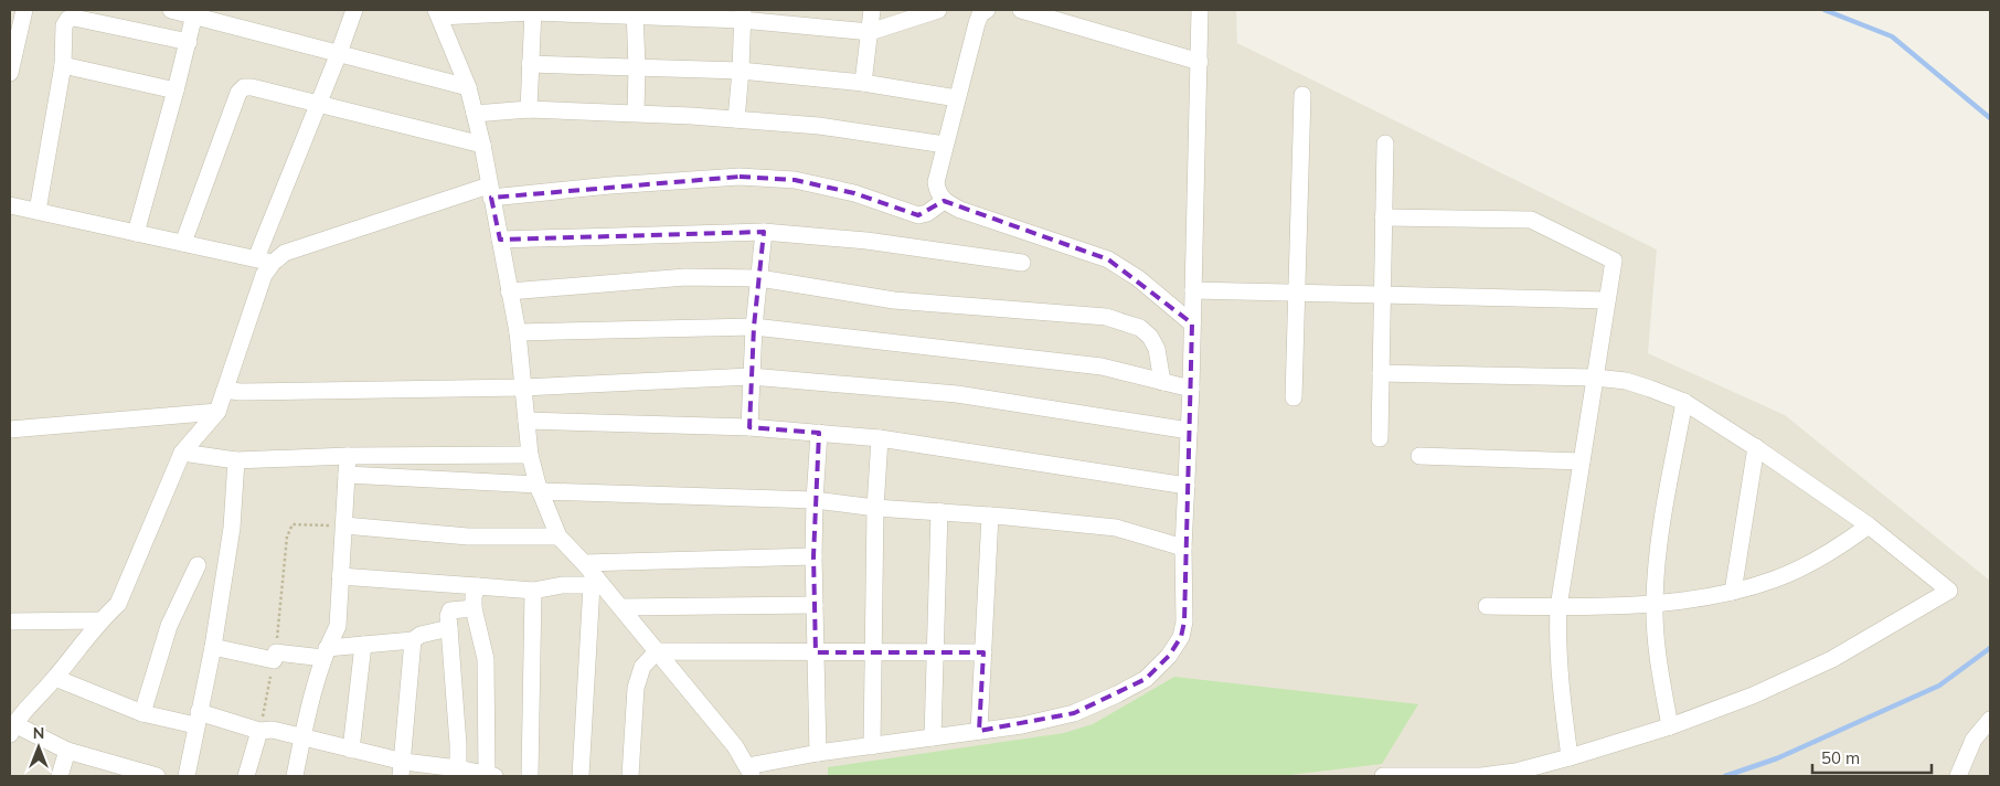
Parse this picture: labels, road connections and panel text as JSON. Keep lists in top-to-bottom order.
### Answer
{
  "scale_bar": "50 m",
  "north": "top"
}
